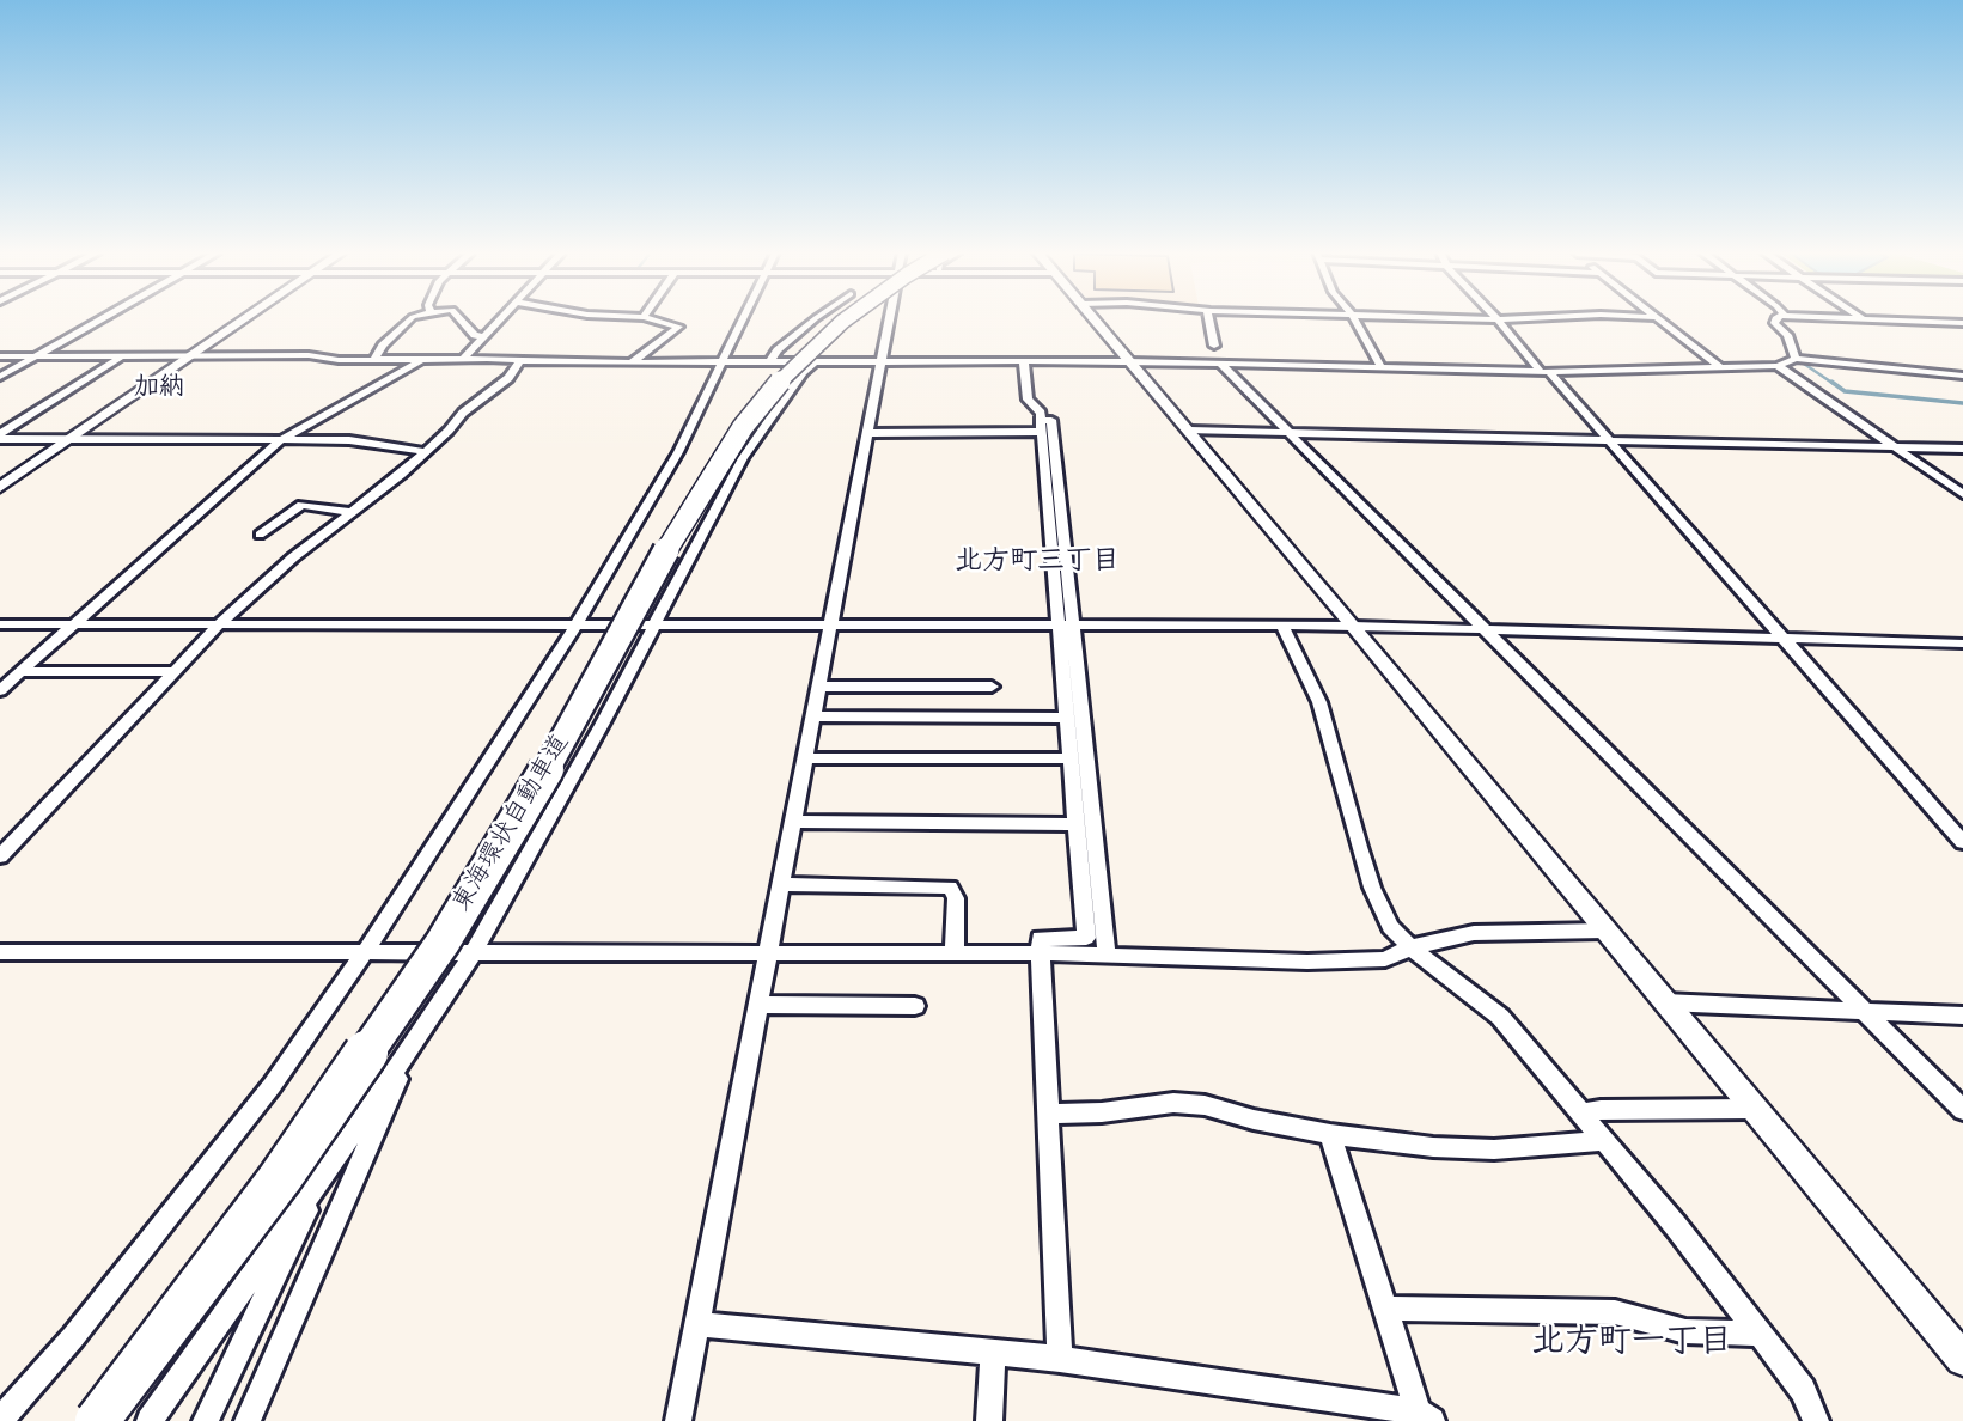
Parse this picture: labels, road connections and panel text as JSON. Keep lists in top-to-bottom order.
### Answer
{
  "streets": {
    "highway": ["東海環状自動車道"]
  },
  "districts": ["加納", "北方町三丁目", "北方町一丁目"]
}
